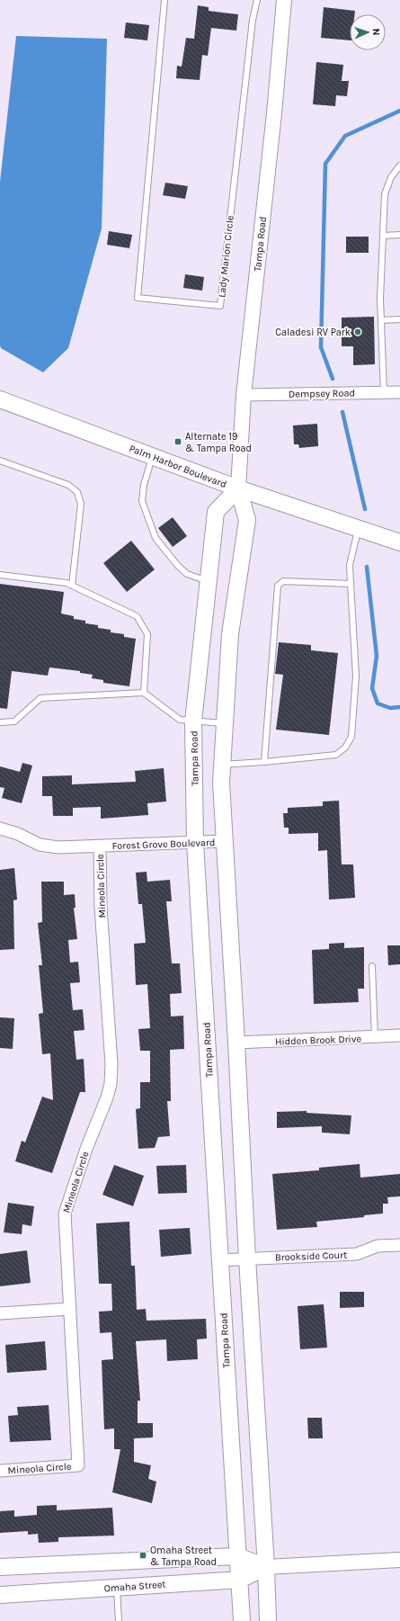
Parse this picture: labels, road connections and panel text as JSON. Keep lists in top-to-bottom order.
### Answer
{
  "streets": {
    "main road": ["Tampa Road", "Palm Harbor Boulevard", "Omaha Street"],
    "street": [
      "Dempsey Road",
      "Forest Grove Boulevard",
      "Mineola Circle",
      "Hidden Brook Drive",
      "Brookside Court"
    ],
    "lane": ["Lady Marion Circle"]
  },
  "crossings": [
    ["Tampa Road", "Dempsey Road"],
    ["Tampa Road", "Palm Harbor Boulevard"],
    ["Tampa Road", "Forest Grove Boulevard"],
    ["Tampa Road", "Hidden Brook Drive"],
    ["Tampa Road", "Brookside Court"],
    ["Tampa Road", "Omaha Street"],
    ["Forest Grove Boulevard", "Mineola Circle"]
  ],
  "places": {
    "other": ["Caladesi RV Park"],
    "transit": ["Alternate 19 & Tampa Road", "Omaha Street & Tampa Road"]
  },
  "north": "right"
}
